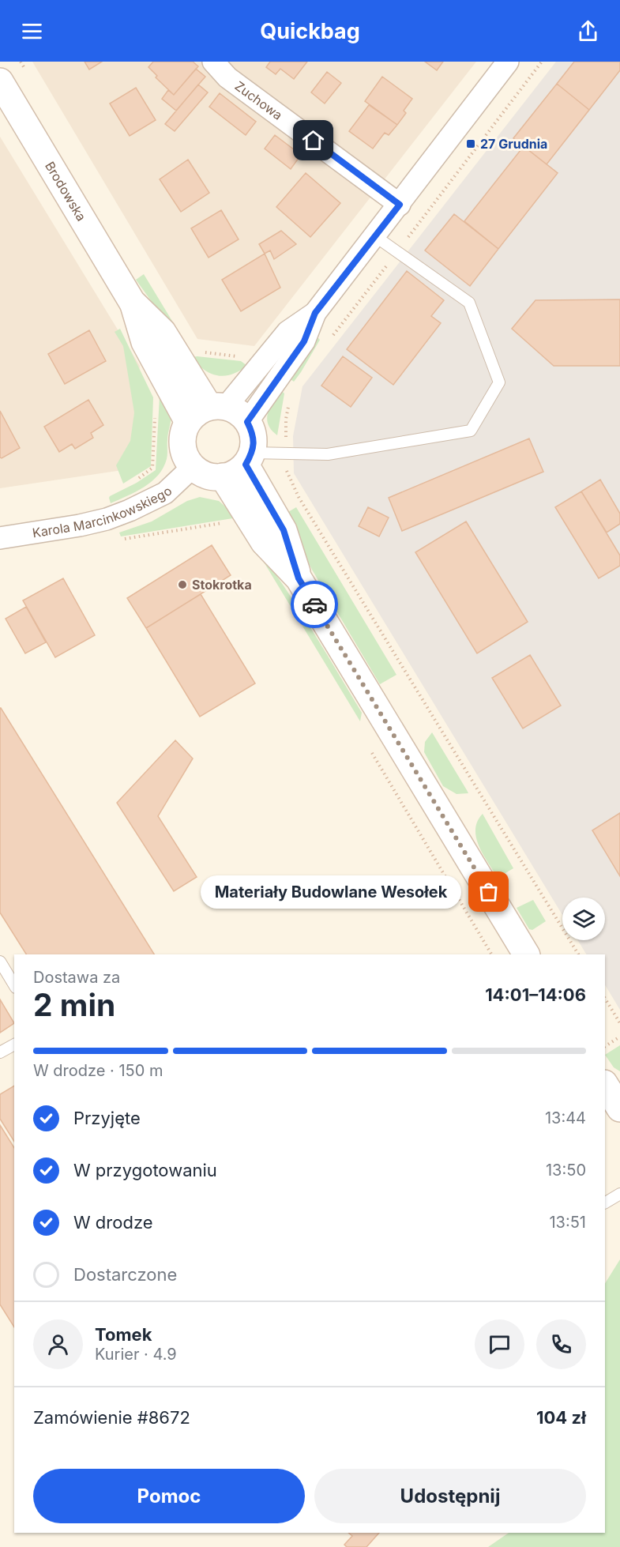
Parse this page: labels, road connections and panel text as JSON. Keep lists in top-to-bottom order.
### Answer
{
  "streets": {
    "street": ["Zuchowa", "Brodowska", "Karola Marcinkowskiego"]
  },
  "crossings": [
    ["Brodowska", "Karola Marcinkowskiego"]
  ],
  "places": {
    "transit": ["27 Grudnia"],
    "other": ["Stokrotka", "Materiały Budowlane Wesołek"]
  },
  "page": {
    "header": "Quickbag",
    "bubble": "Materiały Budowlane Wesołek",
    "heading": ["2 min", "Dostawa za", "14:01–14:06"],
    "panel": [
      "Tomek",
      "Kurier · 4.9",
      "Zamówienie #8672",
      "104 zł"
    ],
    "bar": "W drodze · 150 m",
    "list": [
      ["Przyjęte", "13:44"],
      ["W przygotowaniu", "13:50"],
      ["W drodze", "13:51"],
      "Dostarczone"
    ],
    "buttons": ["Pomoc", "Udostępnij"]
  }
}
